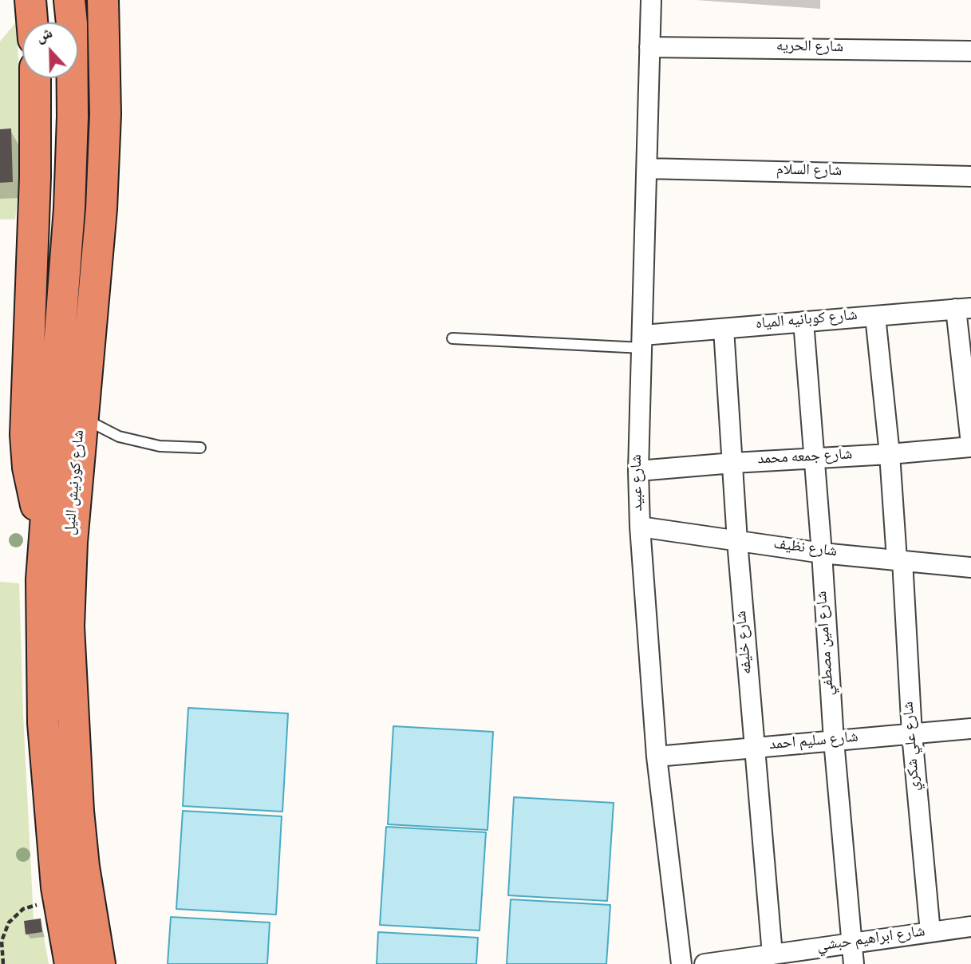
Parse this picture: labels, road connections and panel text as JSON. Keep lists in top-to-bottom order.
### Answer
{
  "streets": {
    "highway": ["شارع كورنيش النيل"],
    "street": [
      "شارع الحريه",
      "شارع السلام",
      "شارع كوبانيه المياه",
      "شارع جمعه محمد",
      "شارع عبيد",
      "شارع نظيف",
      "شارع خليفه",
      "شارع امين مصطفي",
      "شارع سليم احمد",
      "شارع علي شكري",
      "شارع ابراهيم حبشي"
    ]
  },
  "crossings": [
    ["شارع الحريه", "شارع عبيد"],
    ["شارع السلام", "شارع عبيد"],
    ["شارع كوبانيه المياه", "شارع عبيد"],
    ["شارع كوبانيه المياه", "شارع خليفه"],
    ["شارع كوبانيه المياه", "شارع امين مصطفي"],
    ["شارع كوبانيه المياه", "شارع علي شكري"],
    ["شارع جمعه محمد", "شارع عبيد"],
    ["شارع جمعه محمد", "شارع خليفه"],
    ["شارع جمعه محمد", "شارع امين مصطفي"],
    ["شارع جمعه محمد", "شارع علي شكري"],
    ["شارع عبيد", "شارع نظيف"],
    ["شارع عبيد", "شارع سليم احمد"],
    ["شارع نظيف", "شارع خليفه"],
    ["شارع نظيف", "شارع امين مصطفي"],
    ["شارع نظيف", "شارع علي شكري"],
    ["شارع خليفه", "شارع سليم احمد"],
    ["شارع خليفه", "شارع ابراهيم حبشي"],
    ["شارع امين مصطفي", "شارع سليم احمد"],
    ["شارع امين مصطفي", "شارع ابراهيم حبشي"],
    ["شارع سليم احمد", "شارع علي شكري"],
    ["شارع علي شكري", "شارع ابراهيم حبشي"]
  ],
  "north": "top"
}
